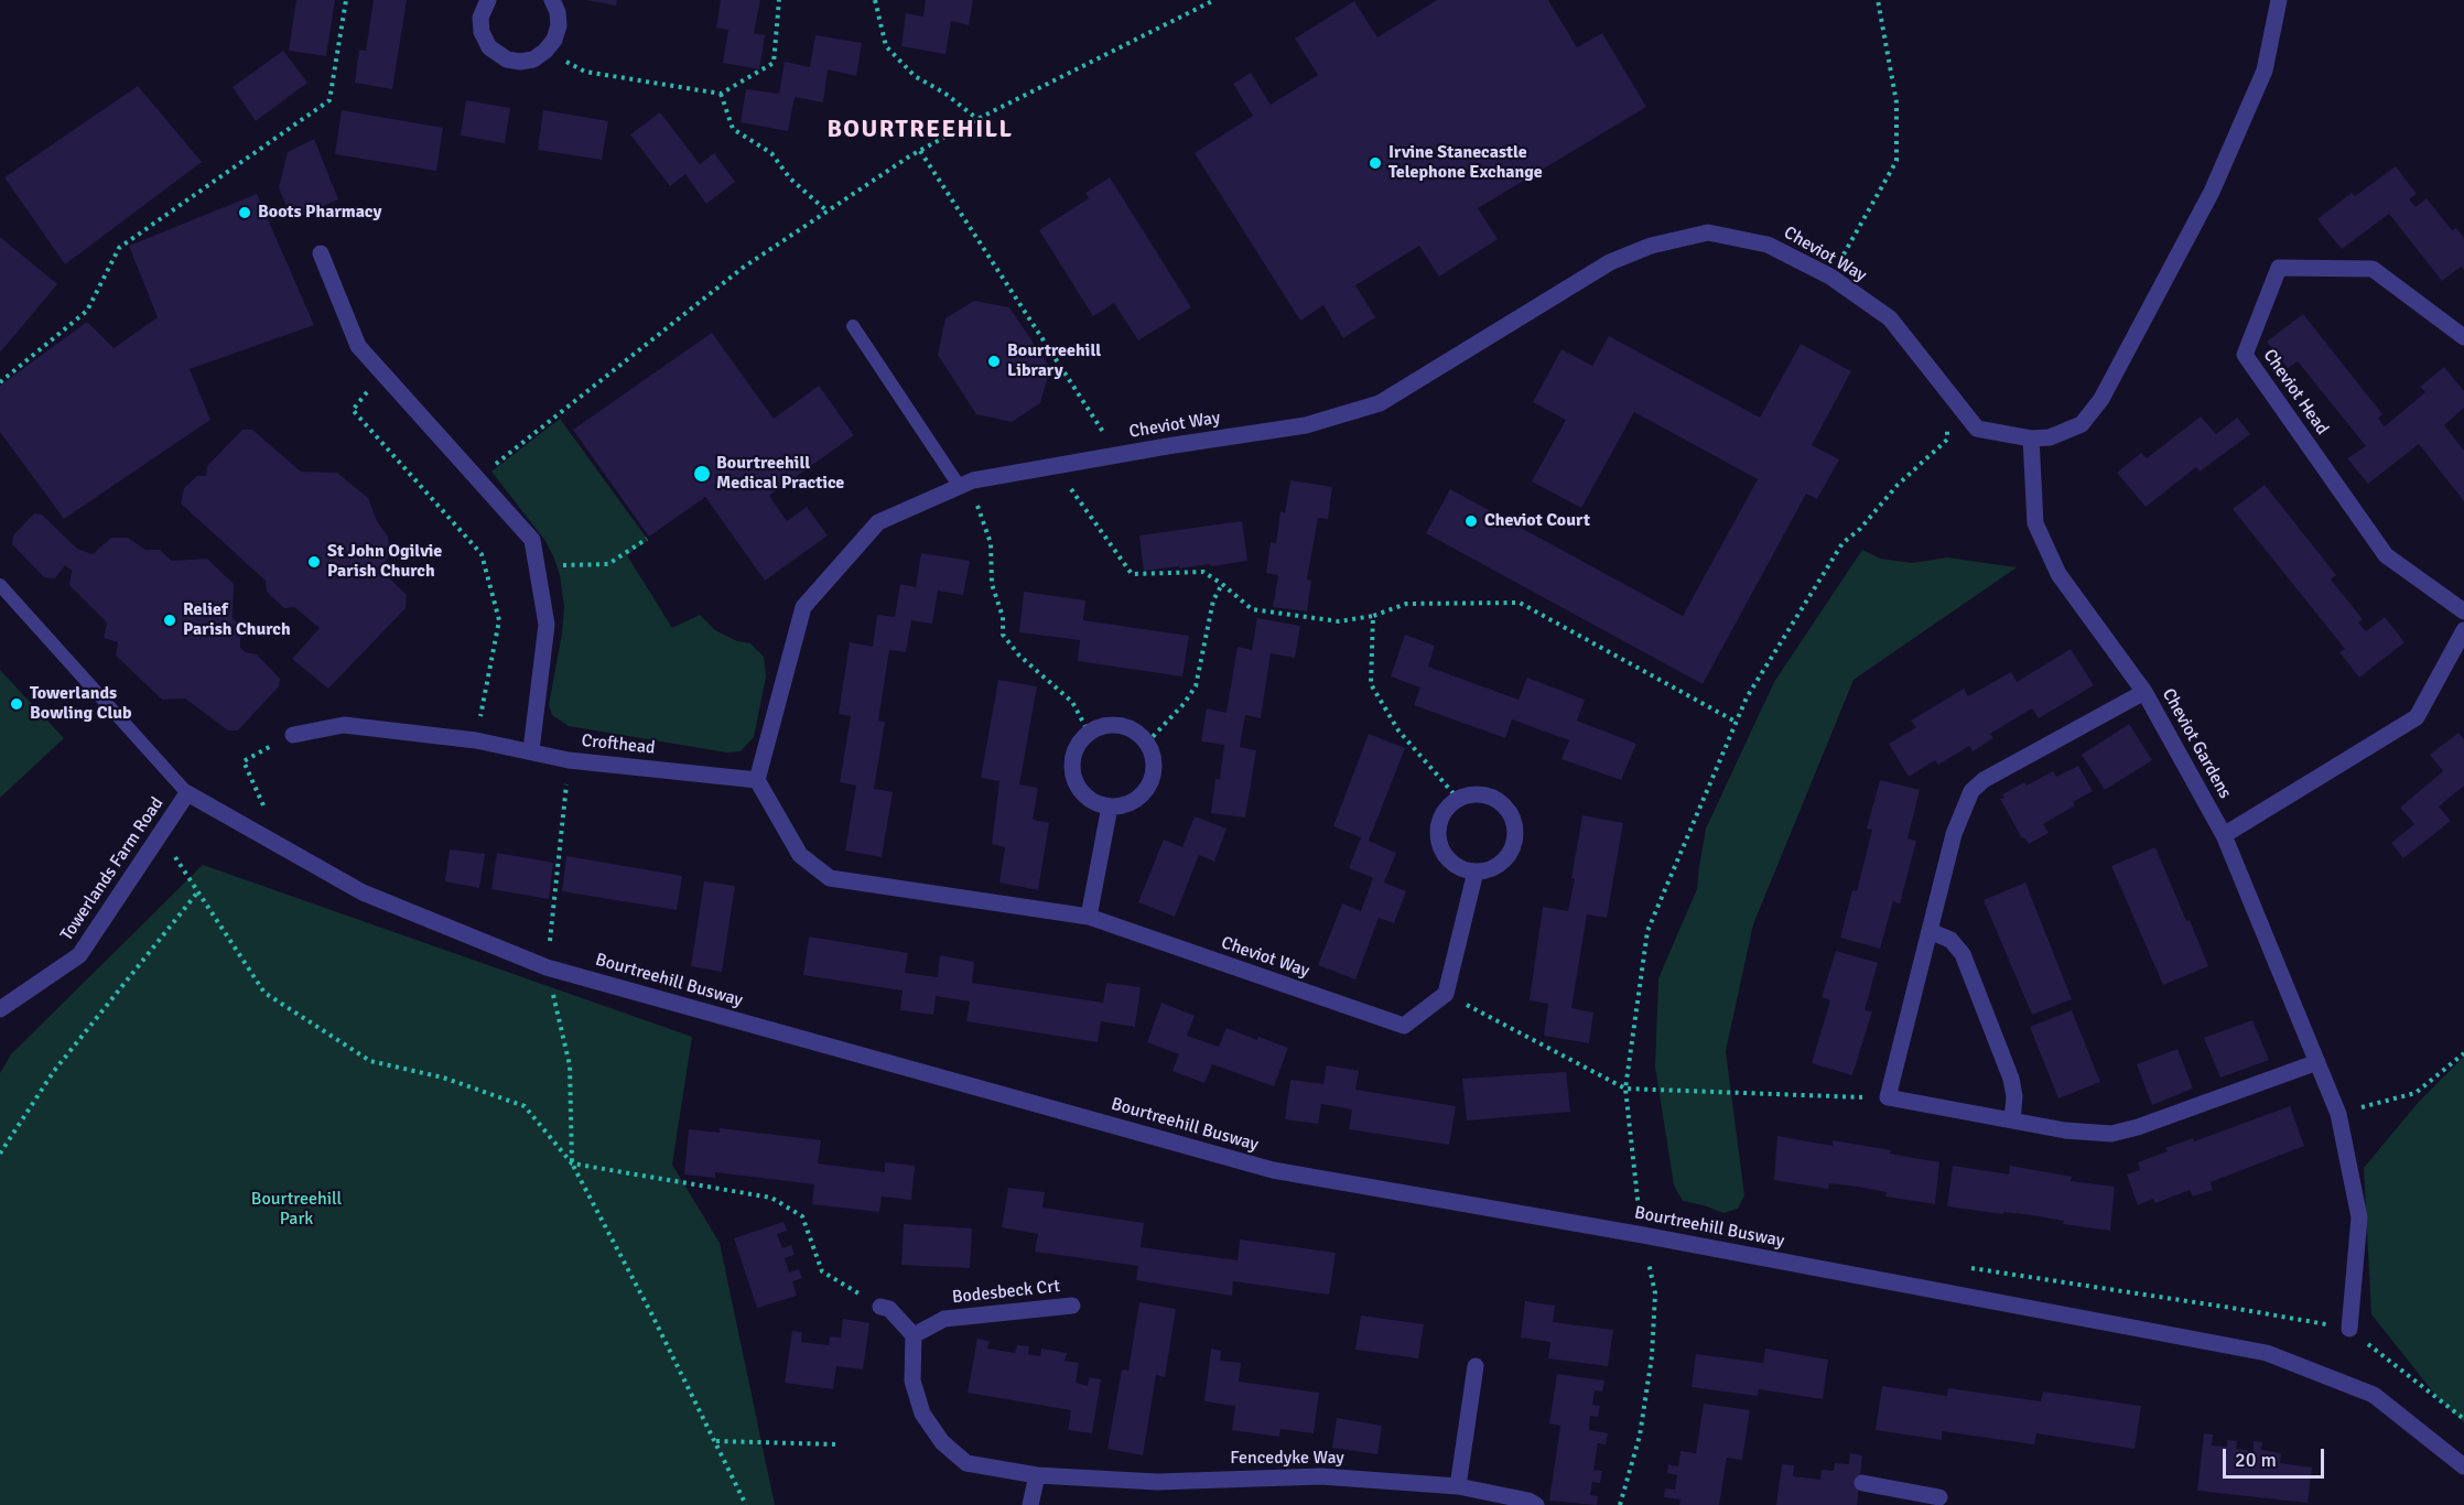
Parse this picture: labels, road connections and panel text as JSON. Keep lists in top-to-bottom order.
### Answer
{
  "streets": {
    "street": [
      "Cheviot Way",
      "Cheviot Head",
      "Cheviot Gardens",
      "Crofthead",
      "Towerlands Farm Road",
      "Bourtreehill Busway",
      "Bodesbeck Crt",
      "Fencedyke Way"
    ]
  },
  "crossings": [
    ["Cheviot Way", "Crofthead"],
    ["Towerlands Farm Road", "Bourtreehill Busway"],
    ["Bodesbeck Crt", "Fencedyke Way"]
  ],
  "districts": ["BOURTREEHILL"],
  "parks": ["Bourtreehill Park"],
  "places": [
    "Irvine Stanecastle Telephone Exchange",
    "Boots Pharmacy",
    "Bourtreehill Library",
    "Bourtreehill Medical Practice",
    "Cheviot Court",
    "St John Ogilvie Parish Church",
    "Relief Parish Church",
    "Towerlands Bowling Club"
  ],
  "scale_bar": "20 m"
}
